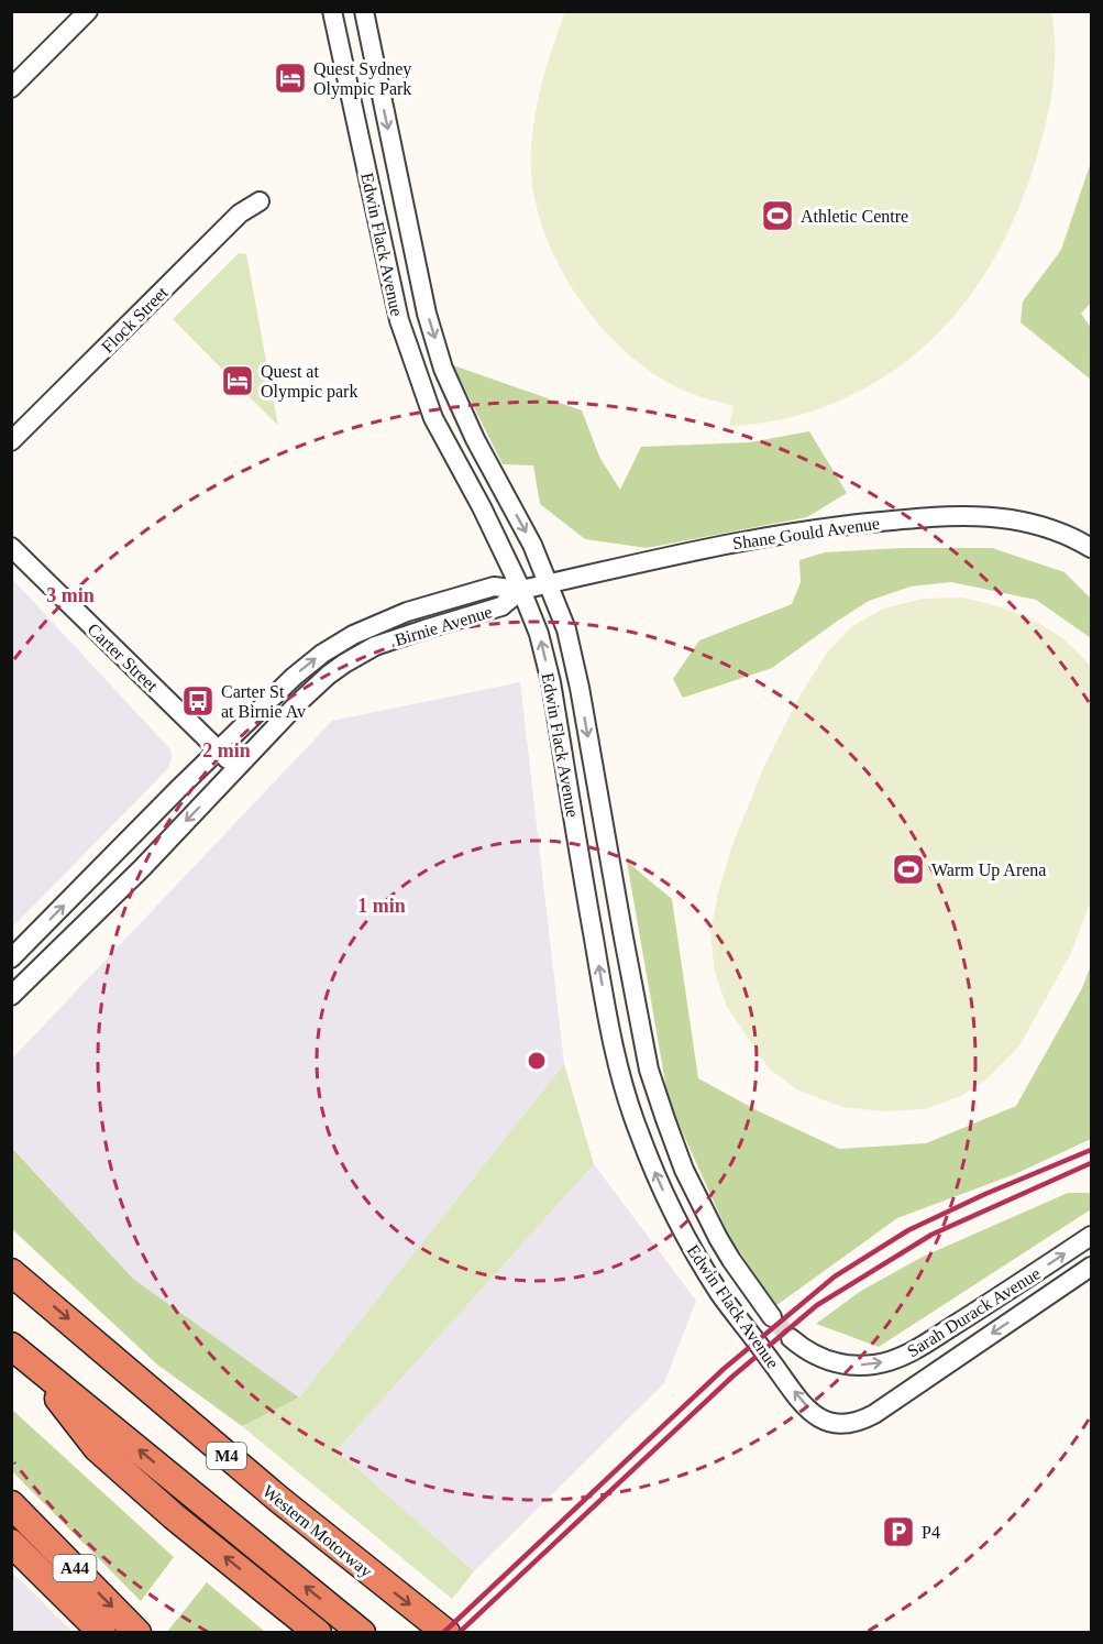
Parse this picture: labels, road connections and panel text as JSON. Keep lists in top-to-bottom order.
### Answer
{
  "streets": {
    "highway": ["M4", "Western Motorway", "A44"],
    "street": [
      "Edwin Flack Avenue",
      "Flock Street",
      "Shane Gould Avenue",
      "Birnie Avenue",
      "Carter Street",
      "Sarah Durack Avenue"
    ]
  },
  "crossings": [
    ["Edwin Flack Avenue", "Shane Gould Avenue"],
    ["Edwin Flack Avenue", "Birnie Avenue"],
    ["Edwin Flack Avenue", "Sarah Durack Avenue"],
    ["Shane Gould Avenue", "Birnie Avenue"],
    ["Birnie Avenue", "Carter Street"]
  ],
  "places": {
    "hotel": ["Quest Sydney Olympic Park", "Quest at Olympic park"],
    "sports": ["Athletic Centre", "Warm Up Arena"],
    "bus stop": ["Carter St at Birnie Av"],
    "parking": ["P4"]
  },
  "rings": ["3 min", "2 min", "1 min"]
}
